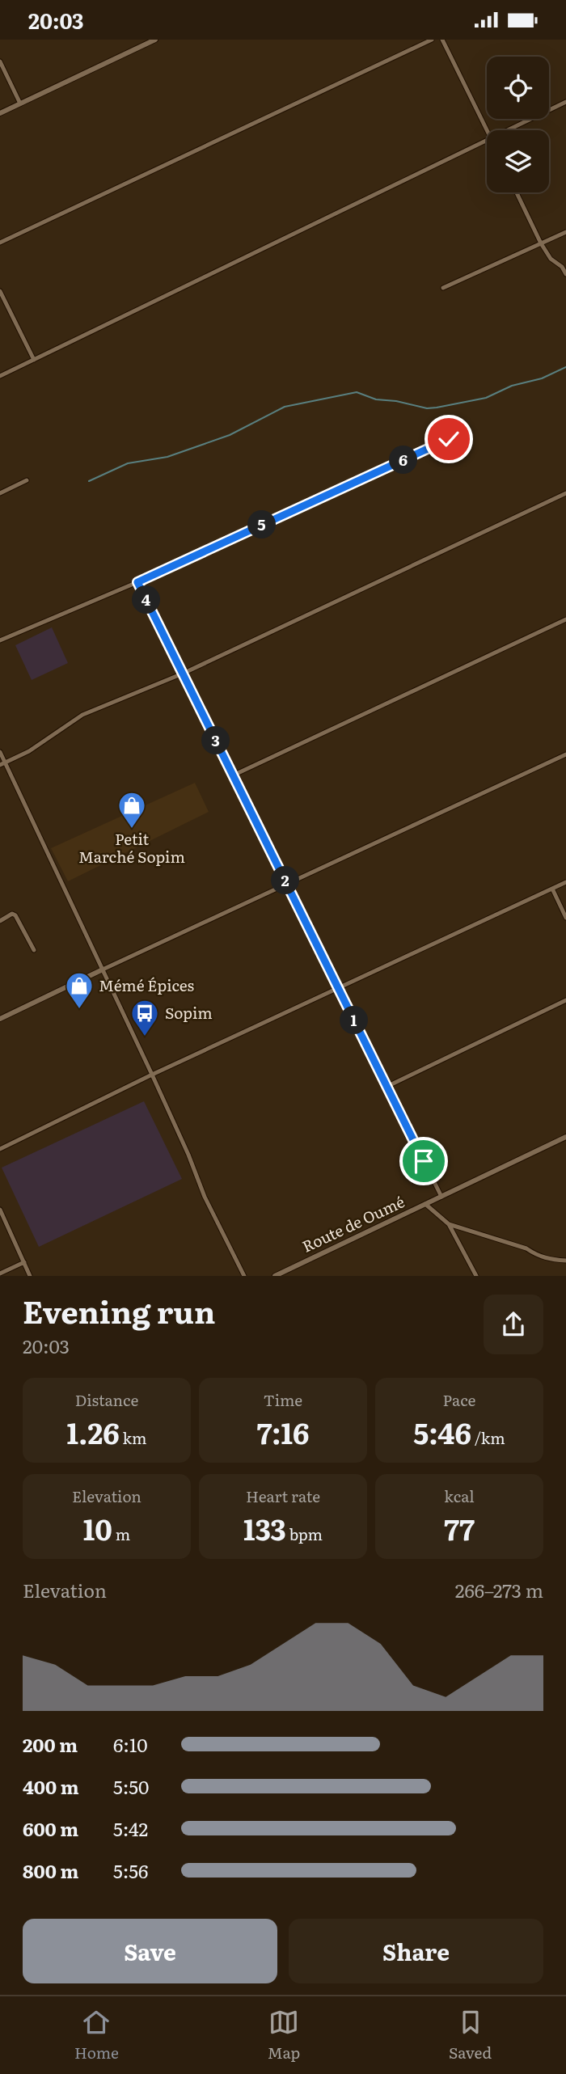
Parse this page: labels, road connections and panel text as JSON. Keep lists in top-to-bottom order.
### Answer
{
  "streets": {
    "street": ["Route de Oumé"]
  },
  "places": {
    "shop": ["Petit Marché Sopim", "Mémé Épices"],
    "bus stop": ["Sopim"]
  },
  "page": {
    "status": "20:03",
    "pins": [
      "6",
      "5",
      "4",
      "3",
      "2",
      "1"
    ],
    "heading": ["Evening run", "20:03"],
    "stats": [
      ["Distance", "1.26 km"],
      ["Time", "7:16"],
      ["Pace", "5:46 /km"],
      ["Elevation", "10 m"],
      ["Heart rate", "133 bpm"],
      ["kcal", "77"]
    ],
    "chart": ["Elevation", "266–273 m"],
    "list": [
      {
        "name": "200 m",
        "note": "6:10"
      },
      {
        "name": "400 m",
        "note": "5:50"
      },
      {
        "name": "600 m",
        "note": "5:42"
      },
      {
        "name": "800 m",
        "note": "5:56"
      }
    ],
    "buttons": ["Save", "Share"],
    "tabs": ["Home", "Map", "Saved"]
  }
}
